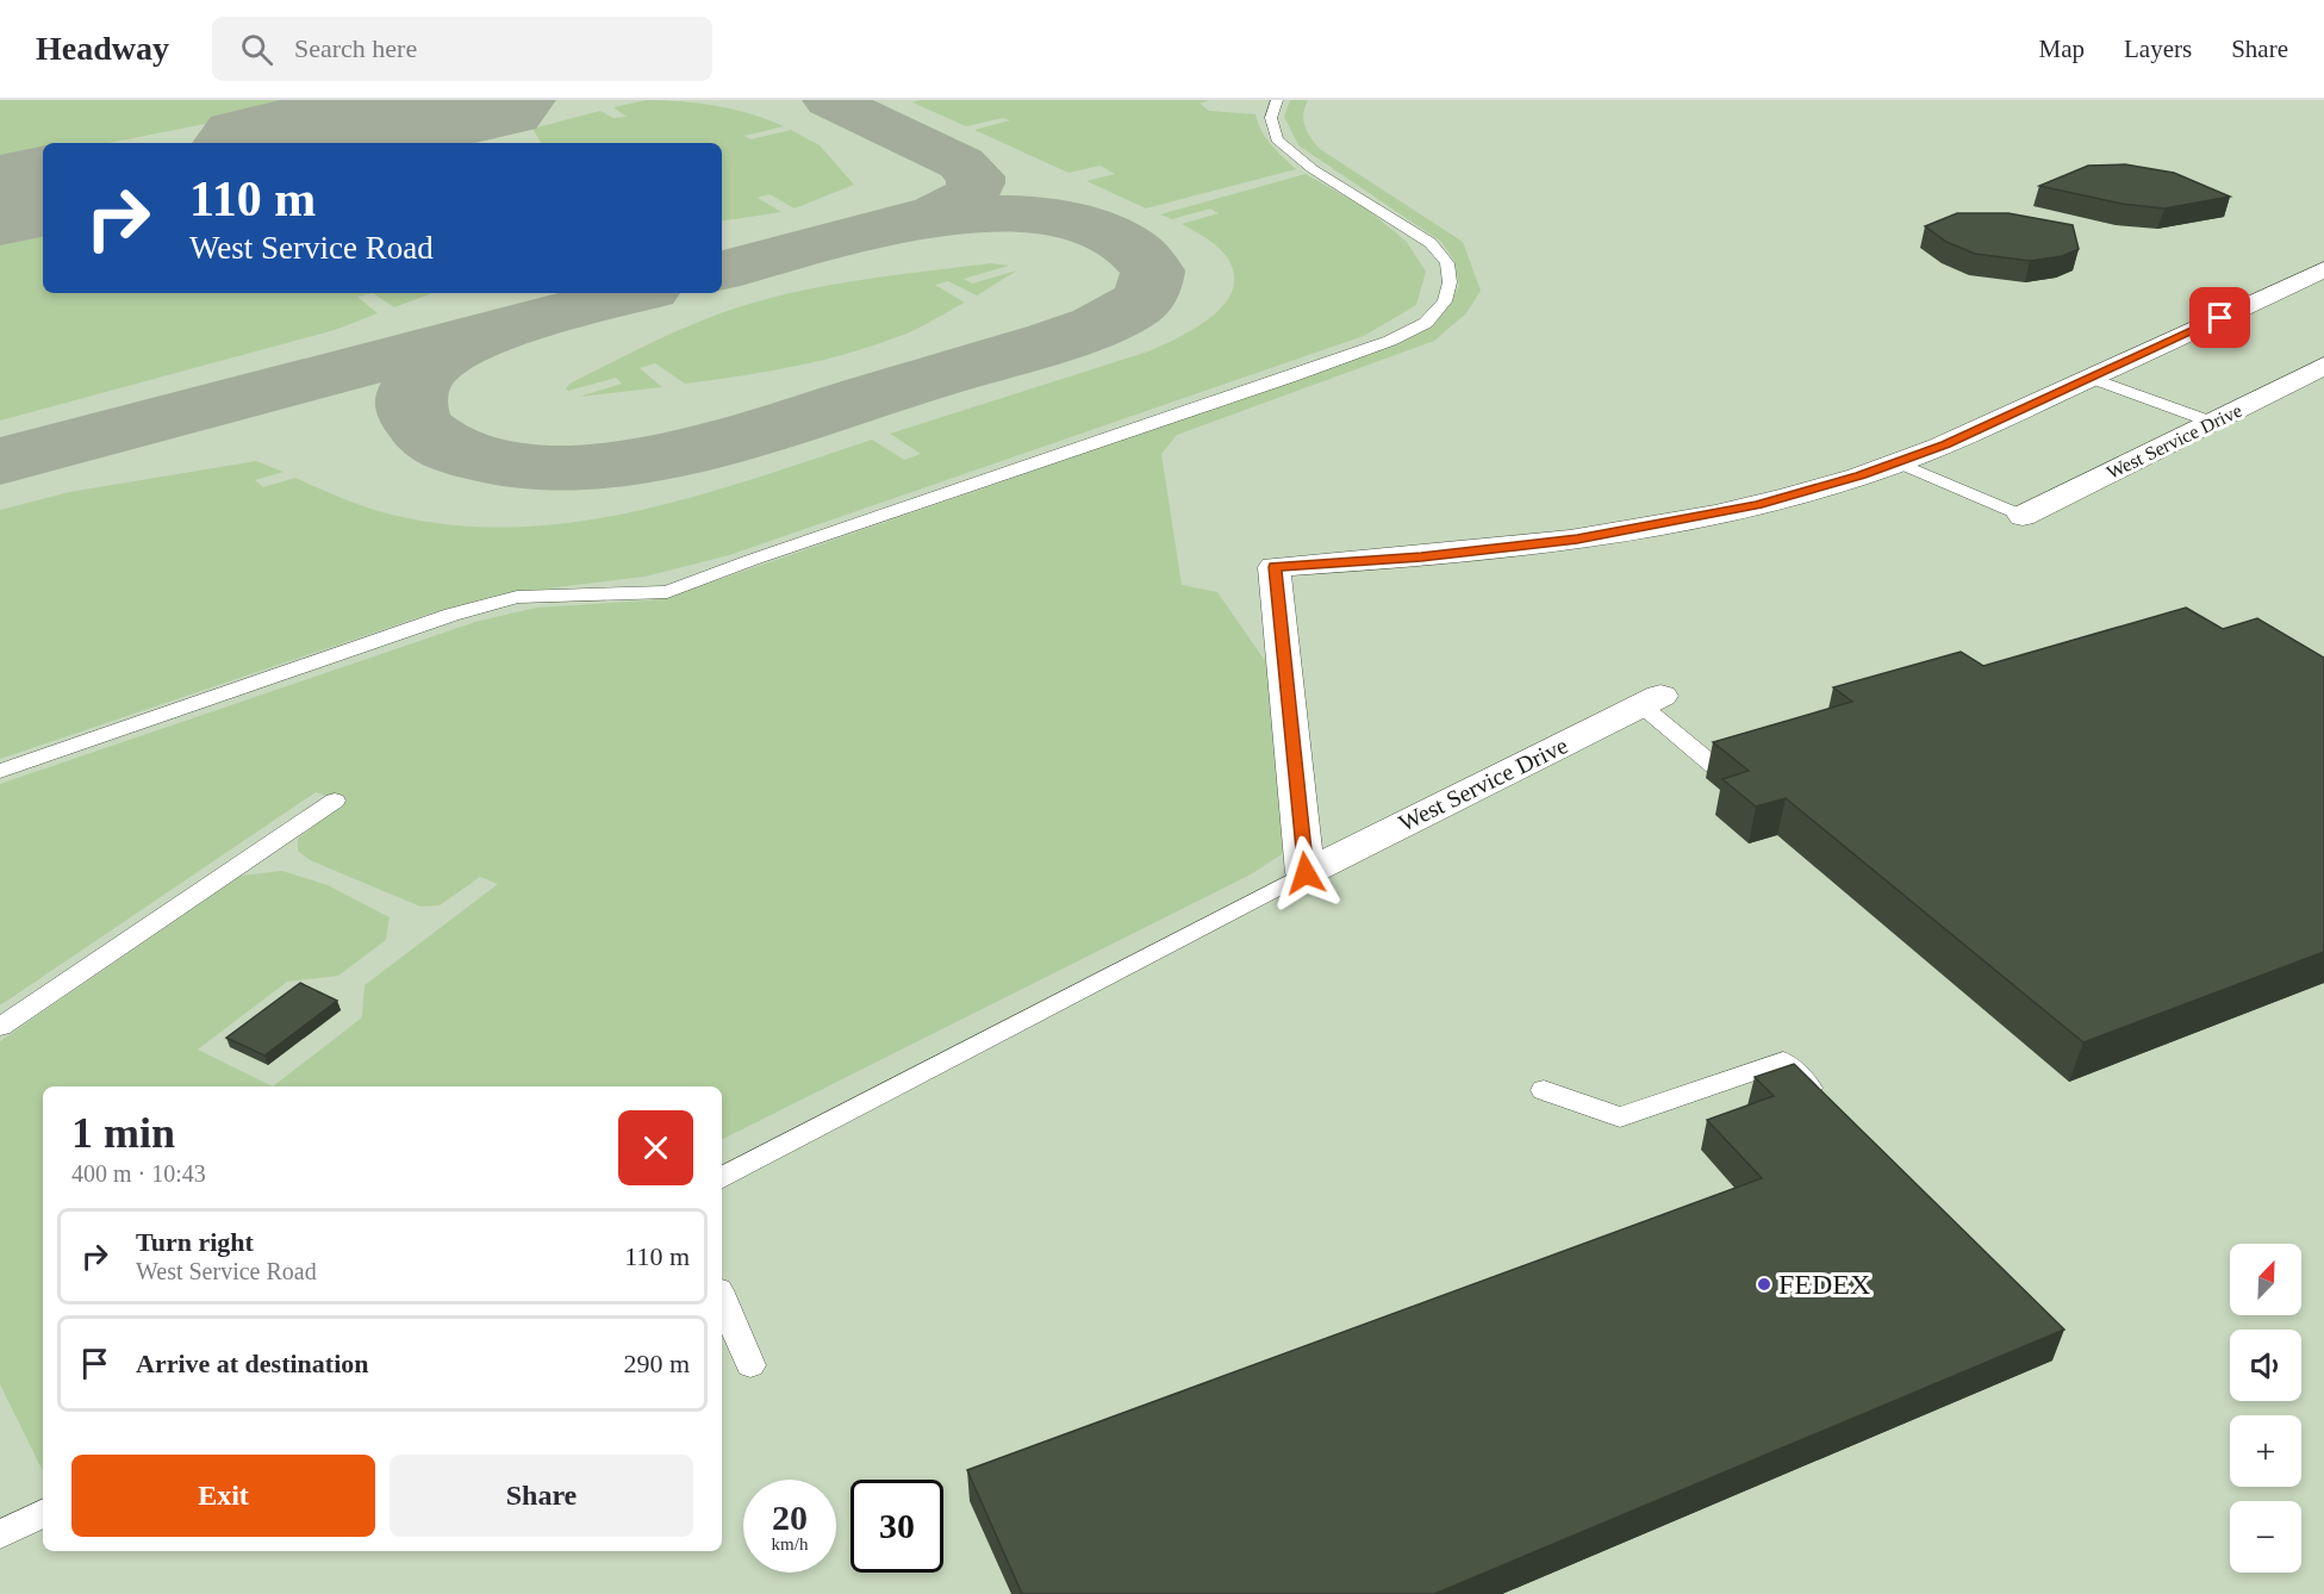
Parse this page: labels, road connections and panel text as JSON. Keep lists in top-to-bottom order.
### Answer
{
  "streets": {
    "street": ["West Service Drive"]
  },
  "places": ["FEDEX"],
  "north": "top right",
  "page": {
    "header": "Headway",
    "search": "Search here",
    "nav": ["Map", "Layers", "Share"],
    "turn": ["110 m", "West Service Road"],
    "heading": ["1 min", "400 m · 10:43"],
    "list": [
      {
        "name": "Turn right",
        "note": "West Service Road",
        "value": "110 m"
      },
      {
        "name": "Arrive at destination",
        "value": "290 m"
      }
    ],
    "map_buttons": ["+", "−"],
    "buttons": ["Exit", "Share"],
    "speed": "20 km/h",
    "limit": "30"
  }
}
